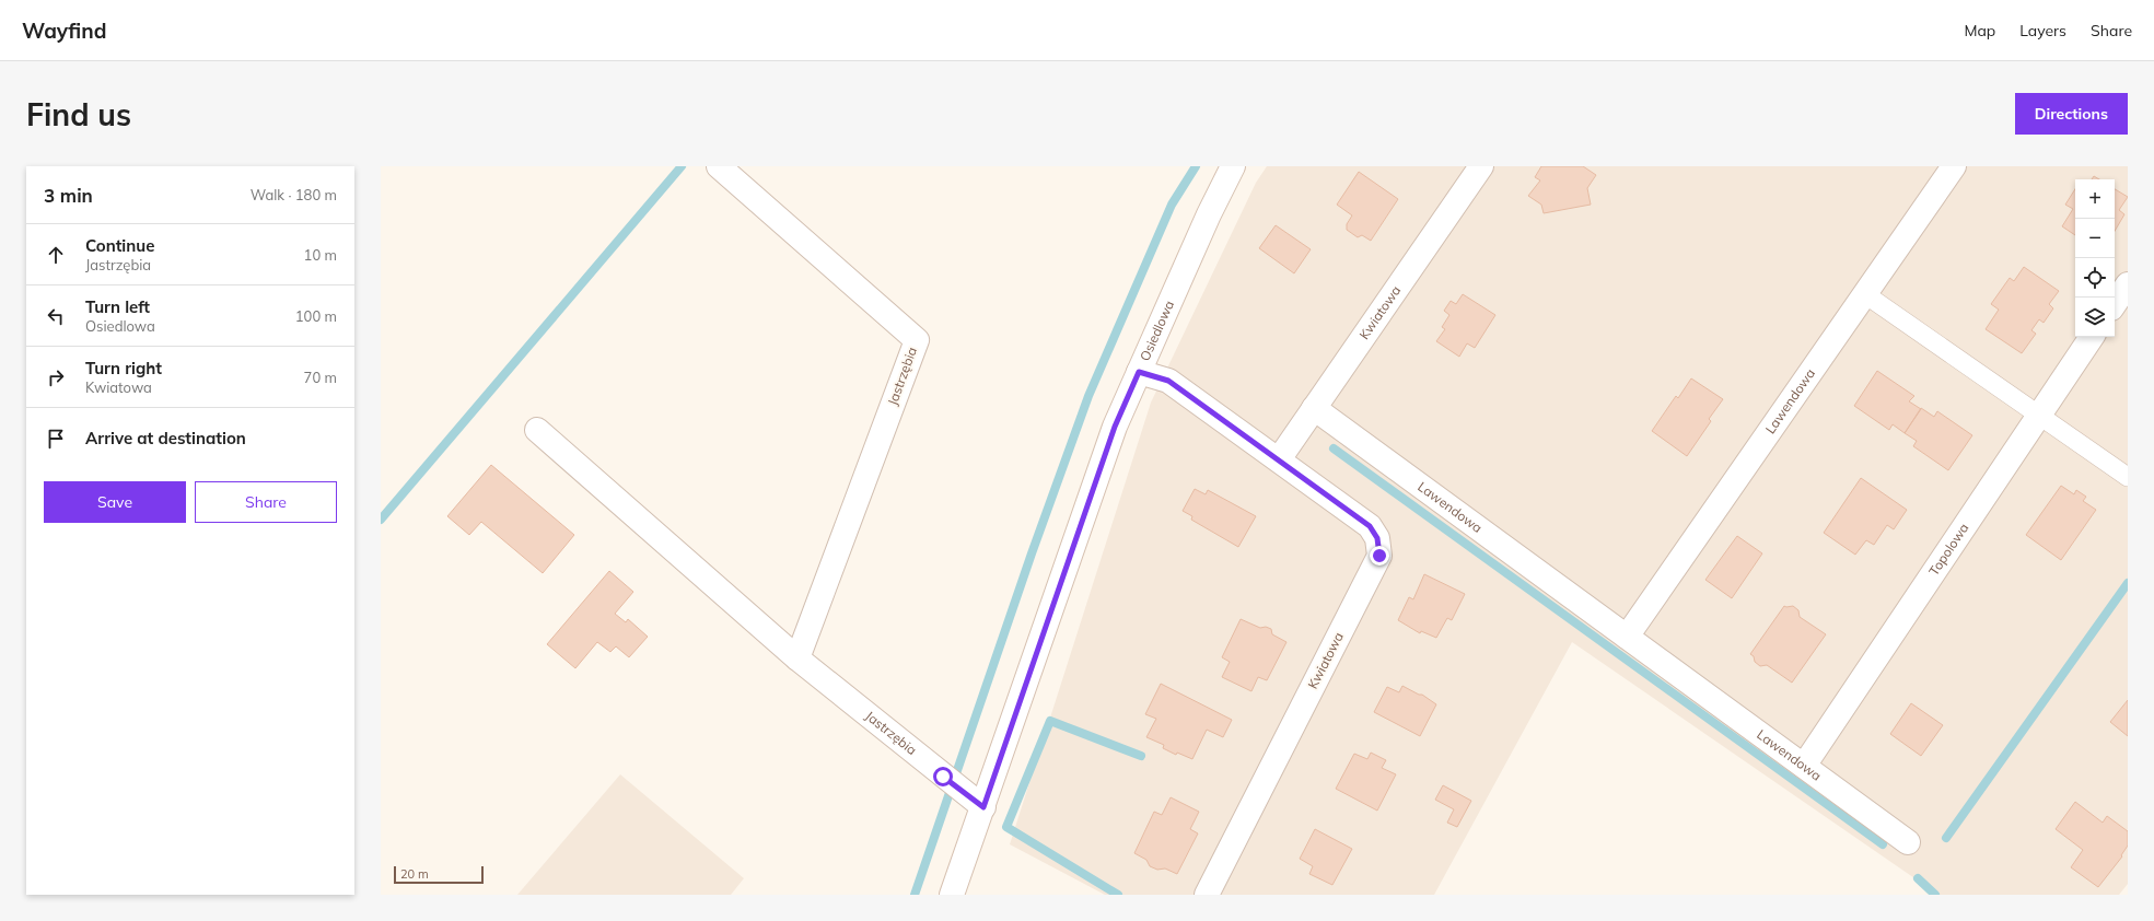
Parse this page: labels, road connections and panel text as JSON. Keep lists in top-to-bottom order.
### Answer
{
  "streets": {
    "street": [
      "Kwiatowa",
      "Osiedlowa",
      "Jastrzębia",
      "Lawendowa",
      "Topolowa"
    ]
  },
  "crossings": [
    ["Kwiatowa", "Osiedlowa"],
    ["Kwiatowa", "Lawendowa"],
    ["Osiedlowa", "Jastrzębia"],
    ["Lawendowa", "Topolowa"]
  ],
  "scale_bar": "20 m",
  "page": {
    "header": "Wayfind",
    "nav": ["Map", "Layers", "Share"],
    "buttons": [
      "Directions",
      ["Save", "Share"]
    ],
    "title": "Find us",
    "heading": ["3 min", "Walk · 180 m"],
    "map_buttons": ["+", "−"],
    "list": [
      ["Continue", "Jastrzębia", "10 m"],
      ["Turn left", "Osiedlowa", "100 m"],
      ["Turn right", "Kwiatowa", "70 m"],
      "Arrive at destination"
    ],
    "scale": "20 m"
  }
}
